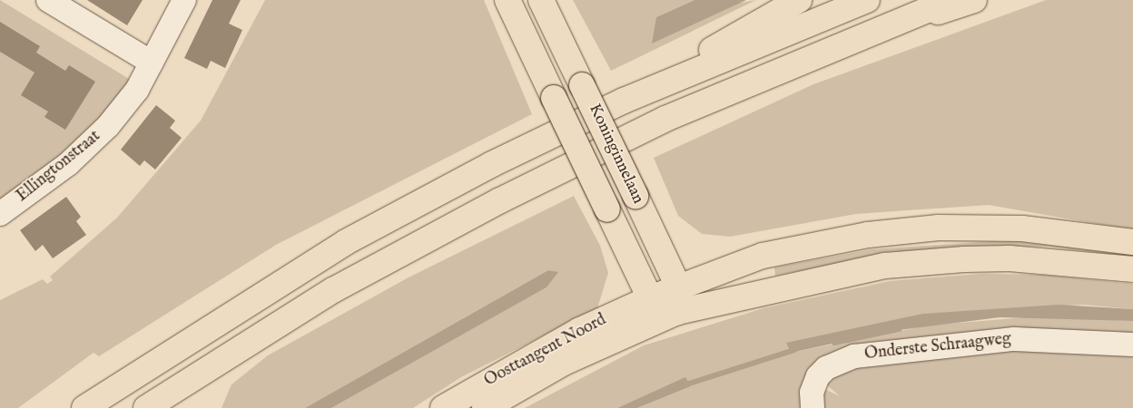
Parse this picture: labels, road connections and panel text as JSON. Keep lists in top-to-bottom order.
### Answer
{
  "streets": {
    "main road": ["Koninginnelaan", "Oosttangent Noord"],
    "street": ["Ellingtonstraat", "Onderste Schraagweg"]
  },
  "crossings": [
    ["Koninginnelaan", "Oosttangent Noord"]
  ]
}
